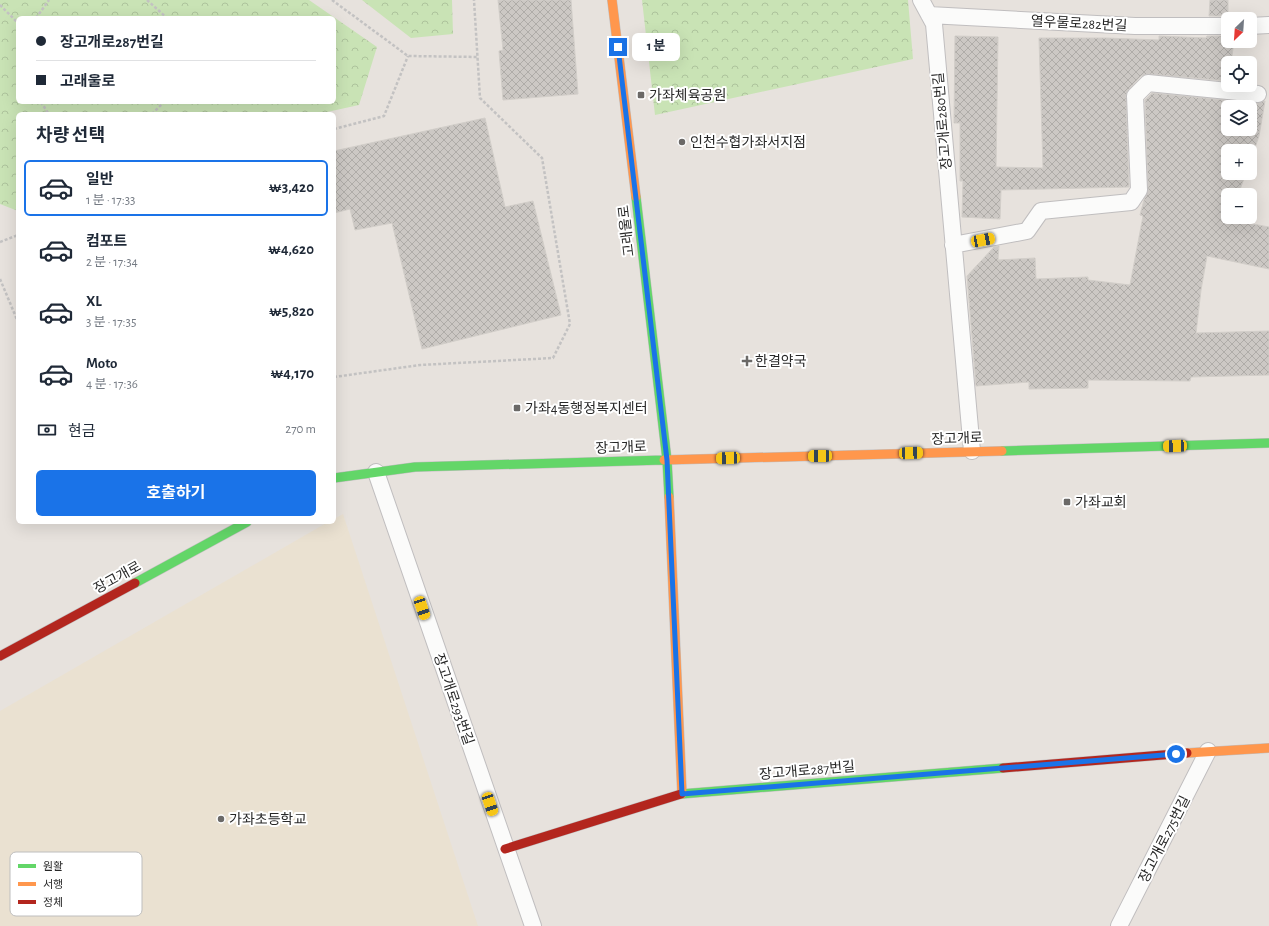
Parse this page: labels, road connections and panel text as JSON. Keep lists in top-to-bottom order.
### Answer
{
  "streets": {
    "street": ["고래울로", "장고개로", "장고개로287번길"],
    "lane": [
      "열우물로282번길",
      "장고개로280번길",
      "장고개로293번길",
      "장고개로275번길"
    ]
  },
  "crossings": [
    ["열우물로282번길", "장고개로280번길"],
    ["장고개로280번길", "장고개로"],
    ["고래울로", "장고개로"],
    ["장고개로", "장고개로293번길"],
    ["장고개로293번길", "장고개로287번길"],
    ["장고개로287번길", "장고개로275번길"]
  ],
  "places": {
    "transit": ["가좌체육공원", "가좌4동행정복지센터", "가좌교회"],
    "other": ["인천수협가좌서지점", "가좌초등학교"],
    "health": ["한결약국"]
  },
  "legend": ["원활", "서행", "정체"],
  "north": "bottom left",
  "page": {
    "map_buttons": ["+", "−"],
    "banner": ["장고개로287번길", "고래울로"],
    "bubble": "1 분",
    "heading": "차량 선택",
    "list": [
      {
        "name": "일반",
        "note": "1 분 · 17:33",
        "value": "₩3,420"
      },
      {
        "name": "컴포트",
        "note": "2 분 · 17:34",
        "value": "₩4,620"
      },
      {
        "name": "XL",
        "note": "3 분 · 17:35",
        "value": "₩5,820"
      },
      {
        "name": "Moto",
        "note": "4 분 · 17:36",
        "value": "₩4,170"
      }
    ],
    "pay": ["현금", "270 m"],
    "buttons": "호출하기"
  }
}
